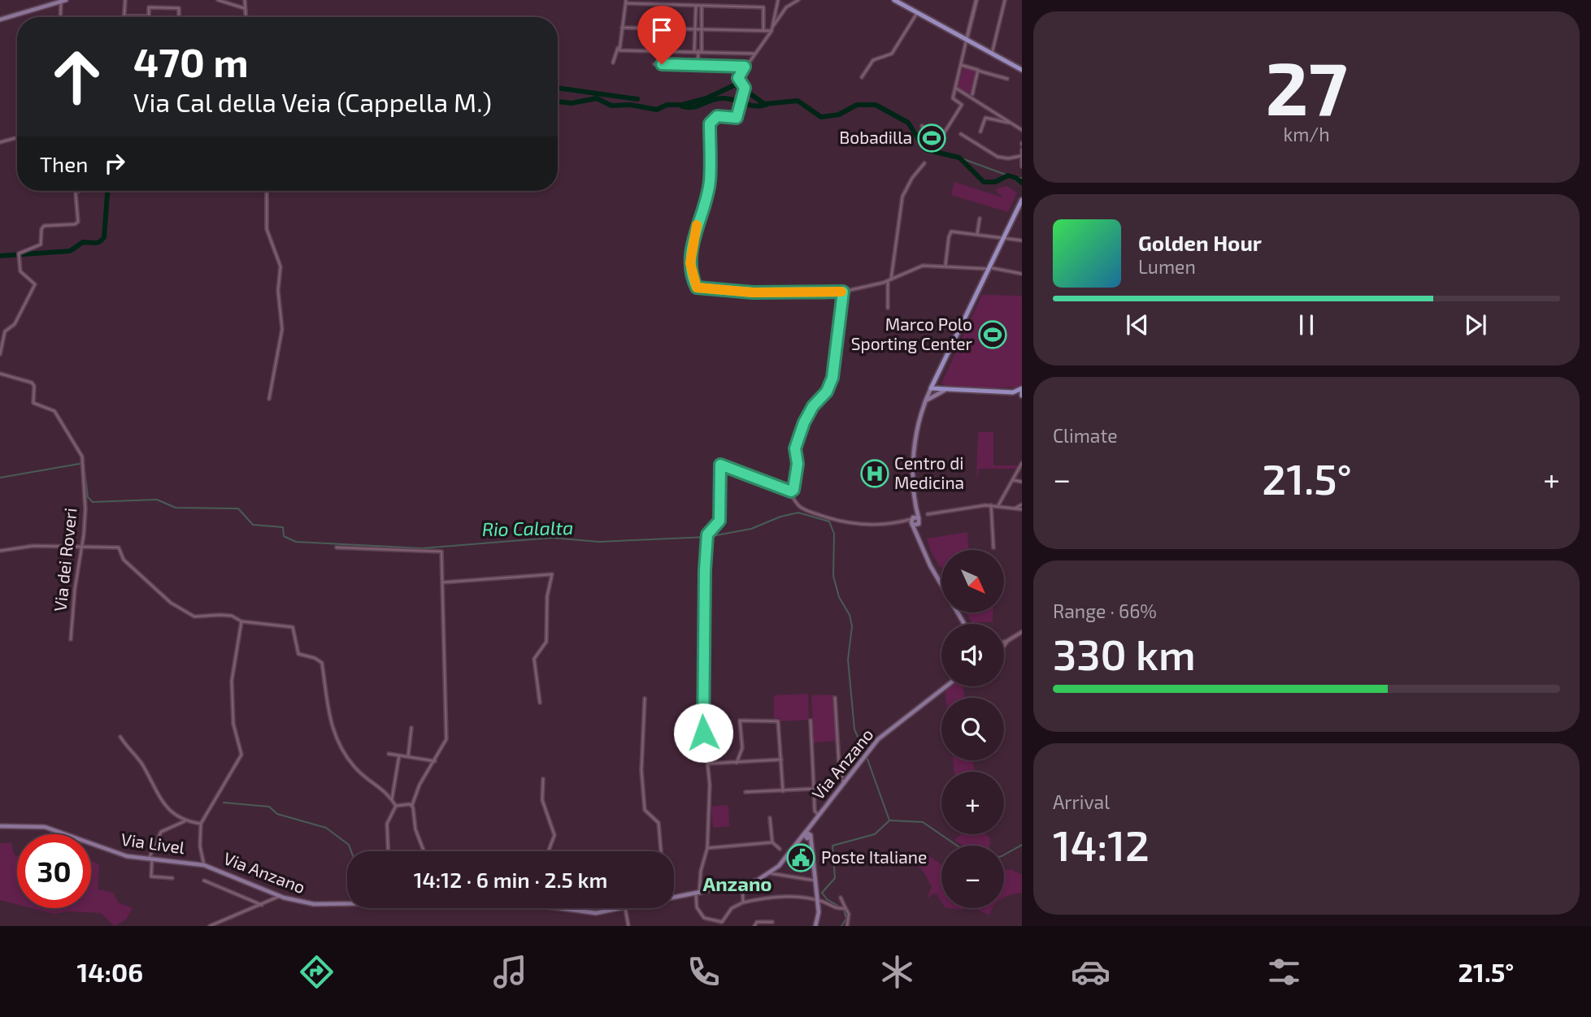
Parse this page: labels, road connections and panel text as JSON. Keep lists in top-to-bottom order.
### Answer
{
  "streets": {
    "main road": ["Via Anzano", "Via Livel"],
    "street": ["Via dei Roveri"]
  },
  "crossings": [
    ["Via Anzano", "Via Livel"]
  ],
  "districts": ["Anzano"],
  "water": ["Rio Calalta"],
  "places": {
    "sports": ["Bobadilla", "Marco Polo Sporting Center"],
    "hospital": ["Centro di Medicina"],
    "public building": ["Poste Italiane"]
  },
  "north": "bottom right",
  "page": {
    "tile": [
      ["27", "km/h"],
      "Climate",
      ["Range · 66%", "330 km"],
      ["Arrival", "14:12"]
    ],
    "turn": ["470 m", "Via Cal della Veia (Cappella M.)"],
    "then": "Then",
    "song": ["Golden Hour", "Lumen"],
    "heat": ["−", "21.5°", "+"],
    "map_buttons": ["+", "−"],
    "limit": "30",
    "trip": "14:12 · 6 min · 2.5 km",
    "tabs": ["14:06", "21.5°"]
  }
}
